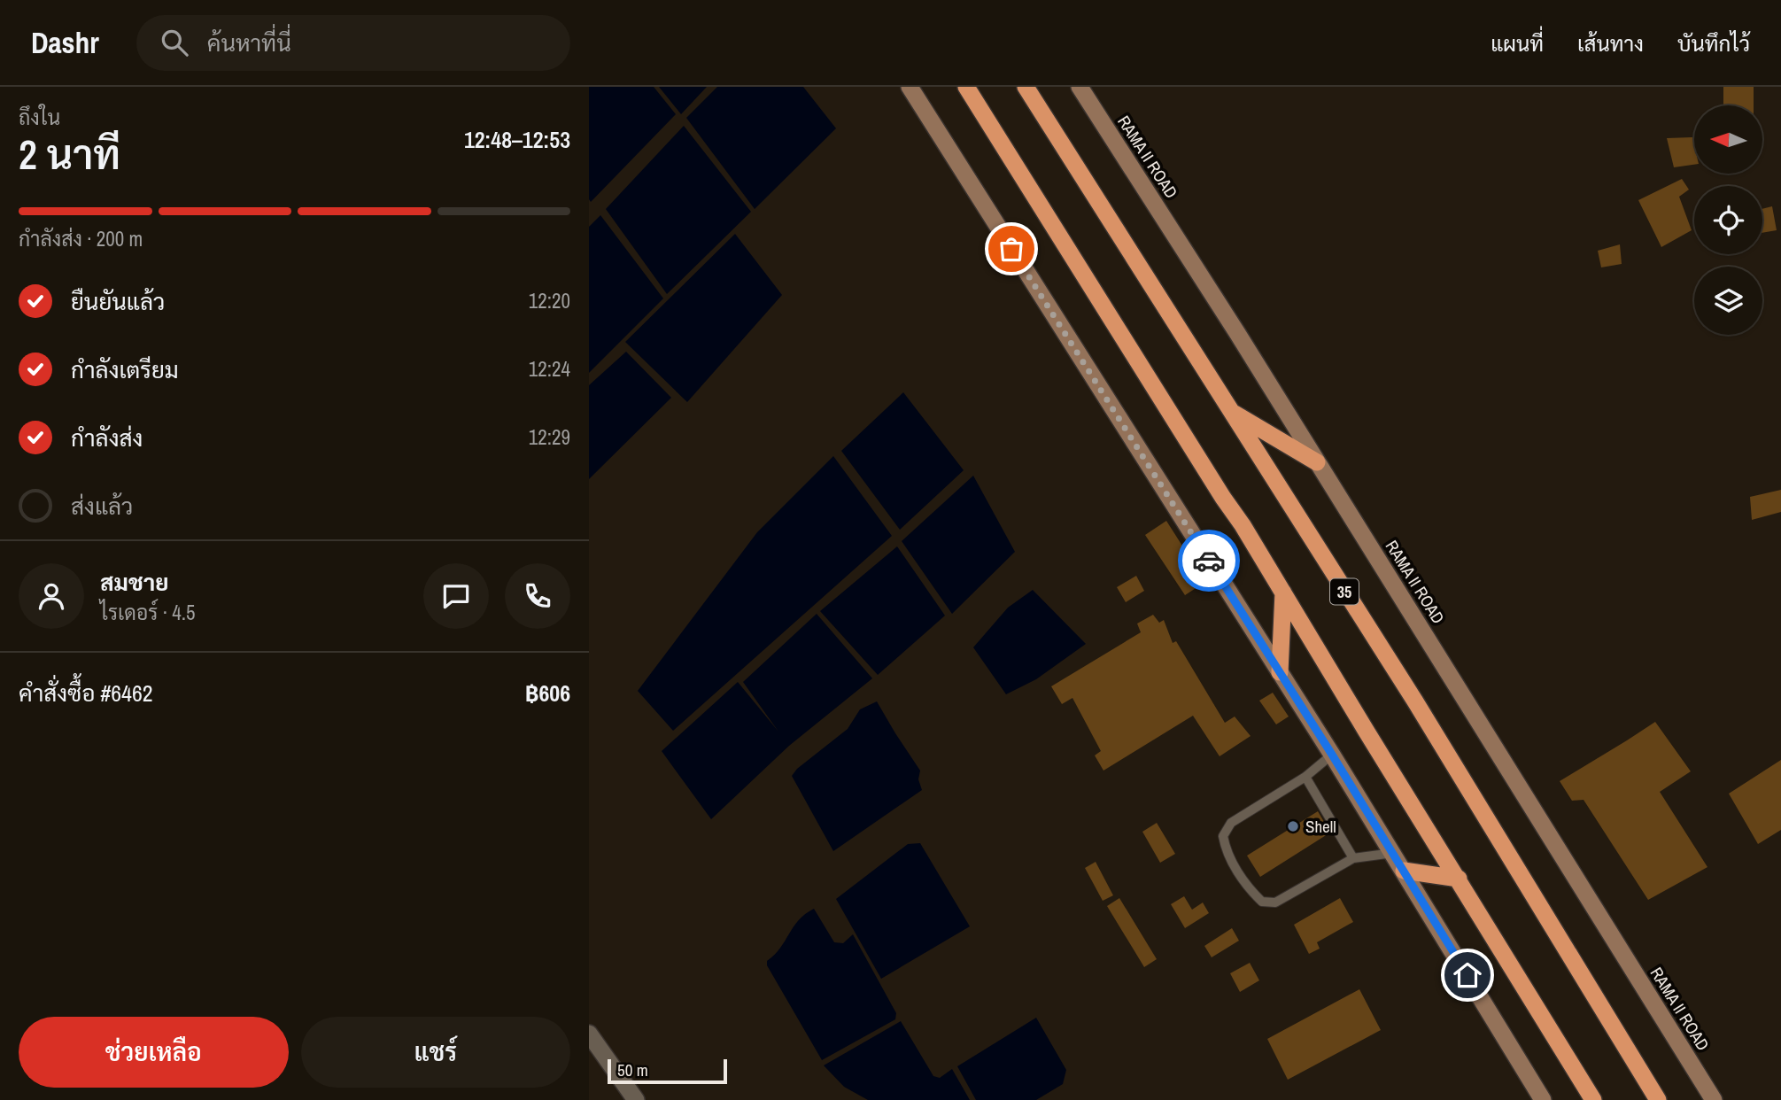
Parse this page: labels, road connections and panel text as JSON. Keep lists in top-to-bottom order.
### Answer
{
  "streets": {
    "highway": ["35"],
    "main road": ["RAMA II ROAD"]
  },
  "places": ["Shell"],
  "scale_bar": "50 m",
  "north": "left",
  "page": {
    "header": "Dashr",
    "search": "ค้นหาที่นี่",
    "nav": ["แผนที่", "เส้นทาง", "บันทึกไว้"],
    "heading": ["2 นาที", "ถึงใน", "12:48–12:53"],
    "panel": [
      "สมชาย",
      "ไรเดอร์ · 4.5",
      "คำสั่งซื้อ #6462",
      "฿606"
    ],
    "bar": "กำลังส่ง · 200 m",
    "list": [
      ["ยืนยันแล้ว", "12:20"],
      ["กำลังเตรียม", "12:24"],
      ["กำลังส่ง", "12:29"],
      "ส่งแล้ว"
    ],
    "buttons": ["ช่วยเหลือ", "แชร์"],
    "scale": "50 m"
  }
}
